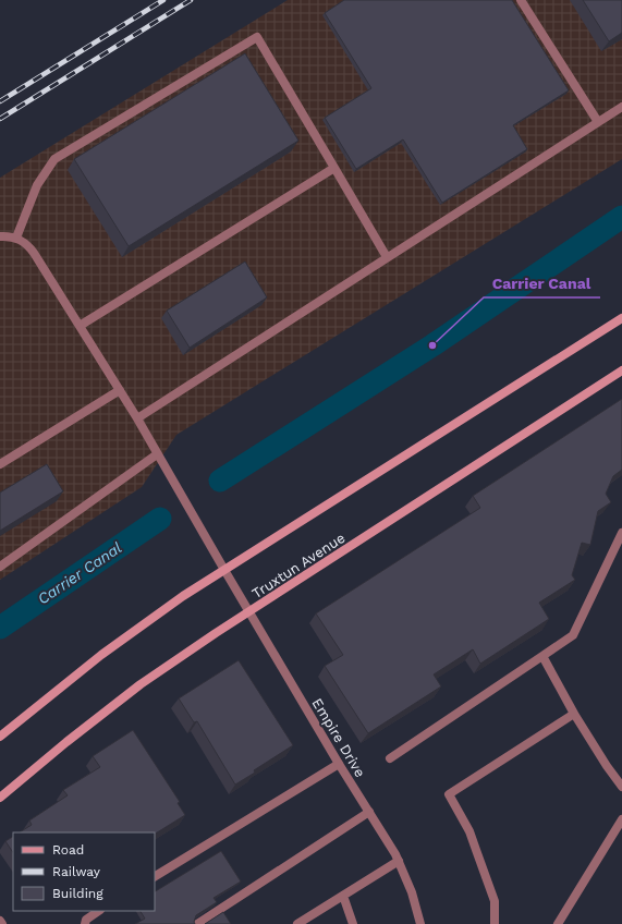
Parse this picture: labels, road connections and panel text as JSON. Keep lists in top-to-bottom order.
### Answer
{
  "streets": {
    "main road": ["Truxtun Avenue"],
    "street": ["Empire Drive"]
  },
  "crossings": [
    ["Truxtun Avenue", "Empire Drive"]
  ],
  "water": ["Carrier Canal"],
  "places": ["Carrier Canal"],
  "legend": ["Road", "Railway", "Building"]
}
